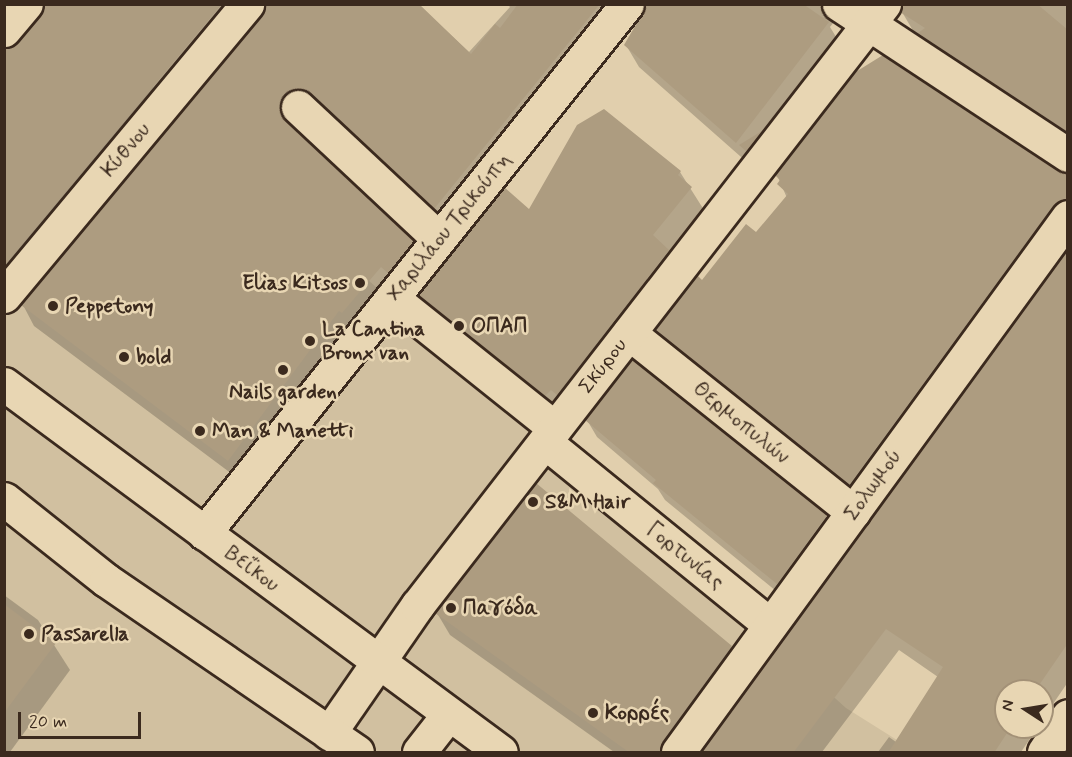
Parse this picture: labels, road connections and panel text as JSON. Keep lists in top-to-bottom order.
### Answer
{
  "streets": {
    "street": [
      "Κύθνου",
      "Χαριλάου Τρικούπη",
      "Σκύρου",
      "Θερμοπυλών",
      "Σολωμού",
      "Γορτυνίας",
      "Βεΐκου"
    ]
  },
  "crossings": [
    ["Χαριλάου Τρικούπη", "Γορτυνίας"],
    ["Χαριλάου Τρικούπη", "Βεΐκου"],
    ["Σκύρου", "Θερμοπυλών"],
    ["Σκύρου", "Γορτυνίας"],
    ["Σκύρου", "Βεΐκου"],
    ["Θερμοπυλών", "Σολωμού"],
    ["Σολωμού", "Γορτυνίας"]
  ],
  "places": [
    "Elias Kitsos",
    "Peppetony",
    "ΟΠΑΠ",
    "La Cantina Bronx van",
    "bold",
    "Nails garden",
    "Man & Manetti",
    "S&M Hair",
    "Παγόδα",
    "Passarella",
    "Κορρές"
  ],
  "scale_bar": "20 m",
  "north": "left"
}
